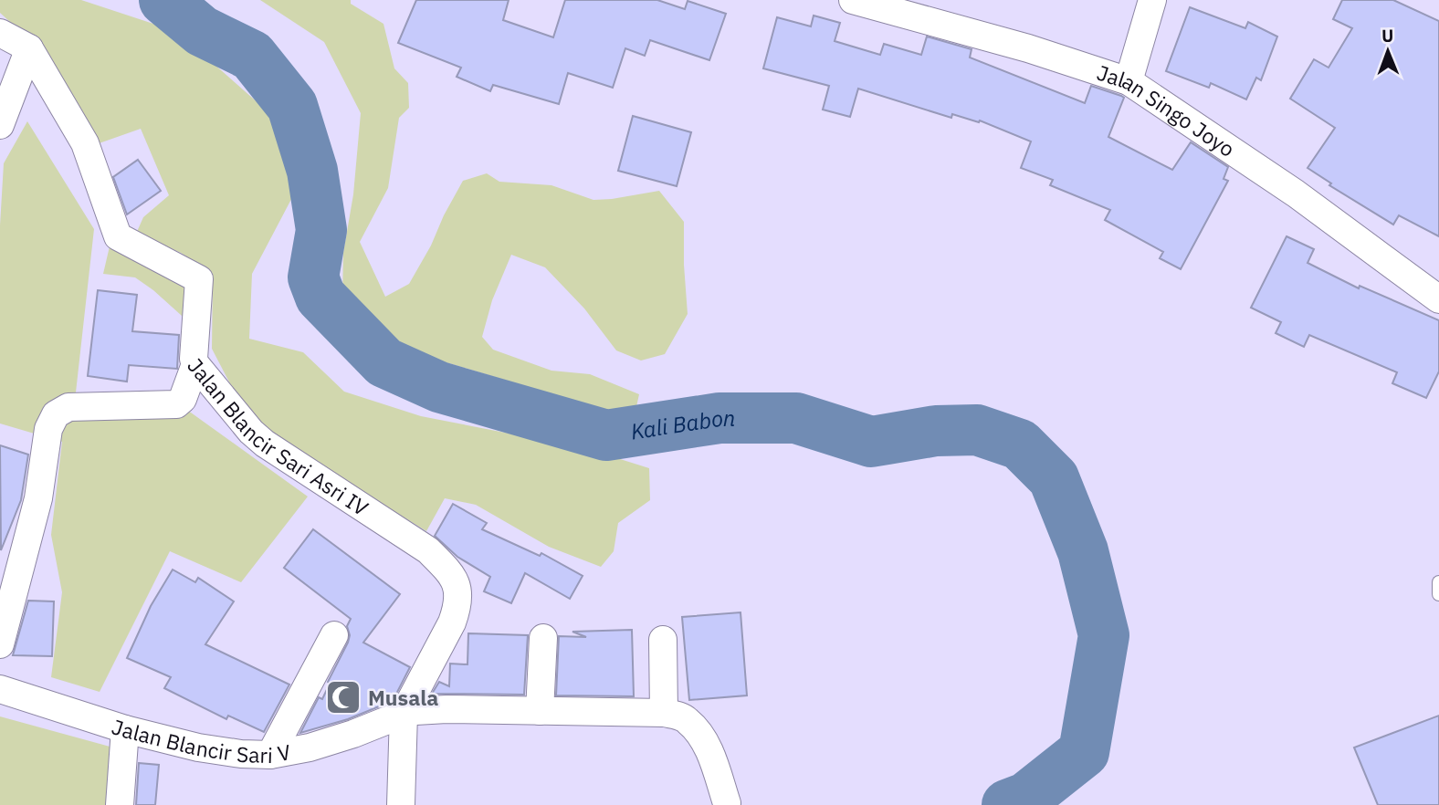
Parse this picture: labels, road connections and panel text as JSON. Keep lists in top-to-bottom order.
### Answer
{
  "streets": {
    "street": ["Jalan Singo Joyo", "Jalan Blancir Sari Asri IV", "Jalan Blancir Sari V"]
  },
  "crossings": [
    ["Jalan Blancir Sari Asri IV", "Jalan Blancir Sari V"]
  ],
  "water": ["Kali Babon"],
  "places": {
    "mosque": ["Musala"]
  },
  "north": "top"
}
